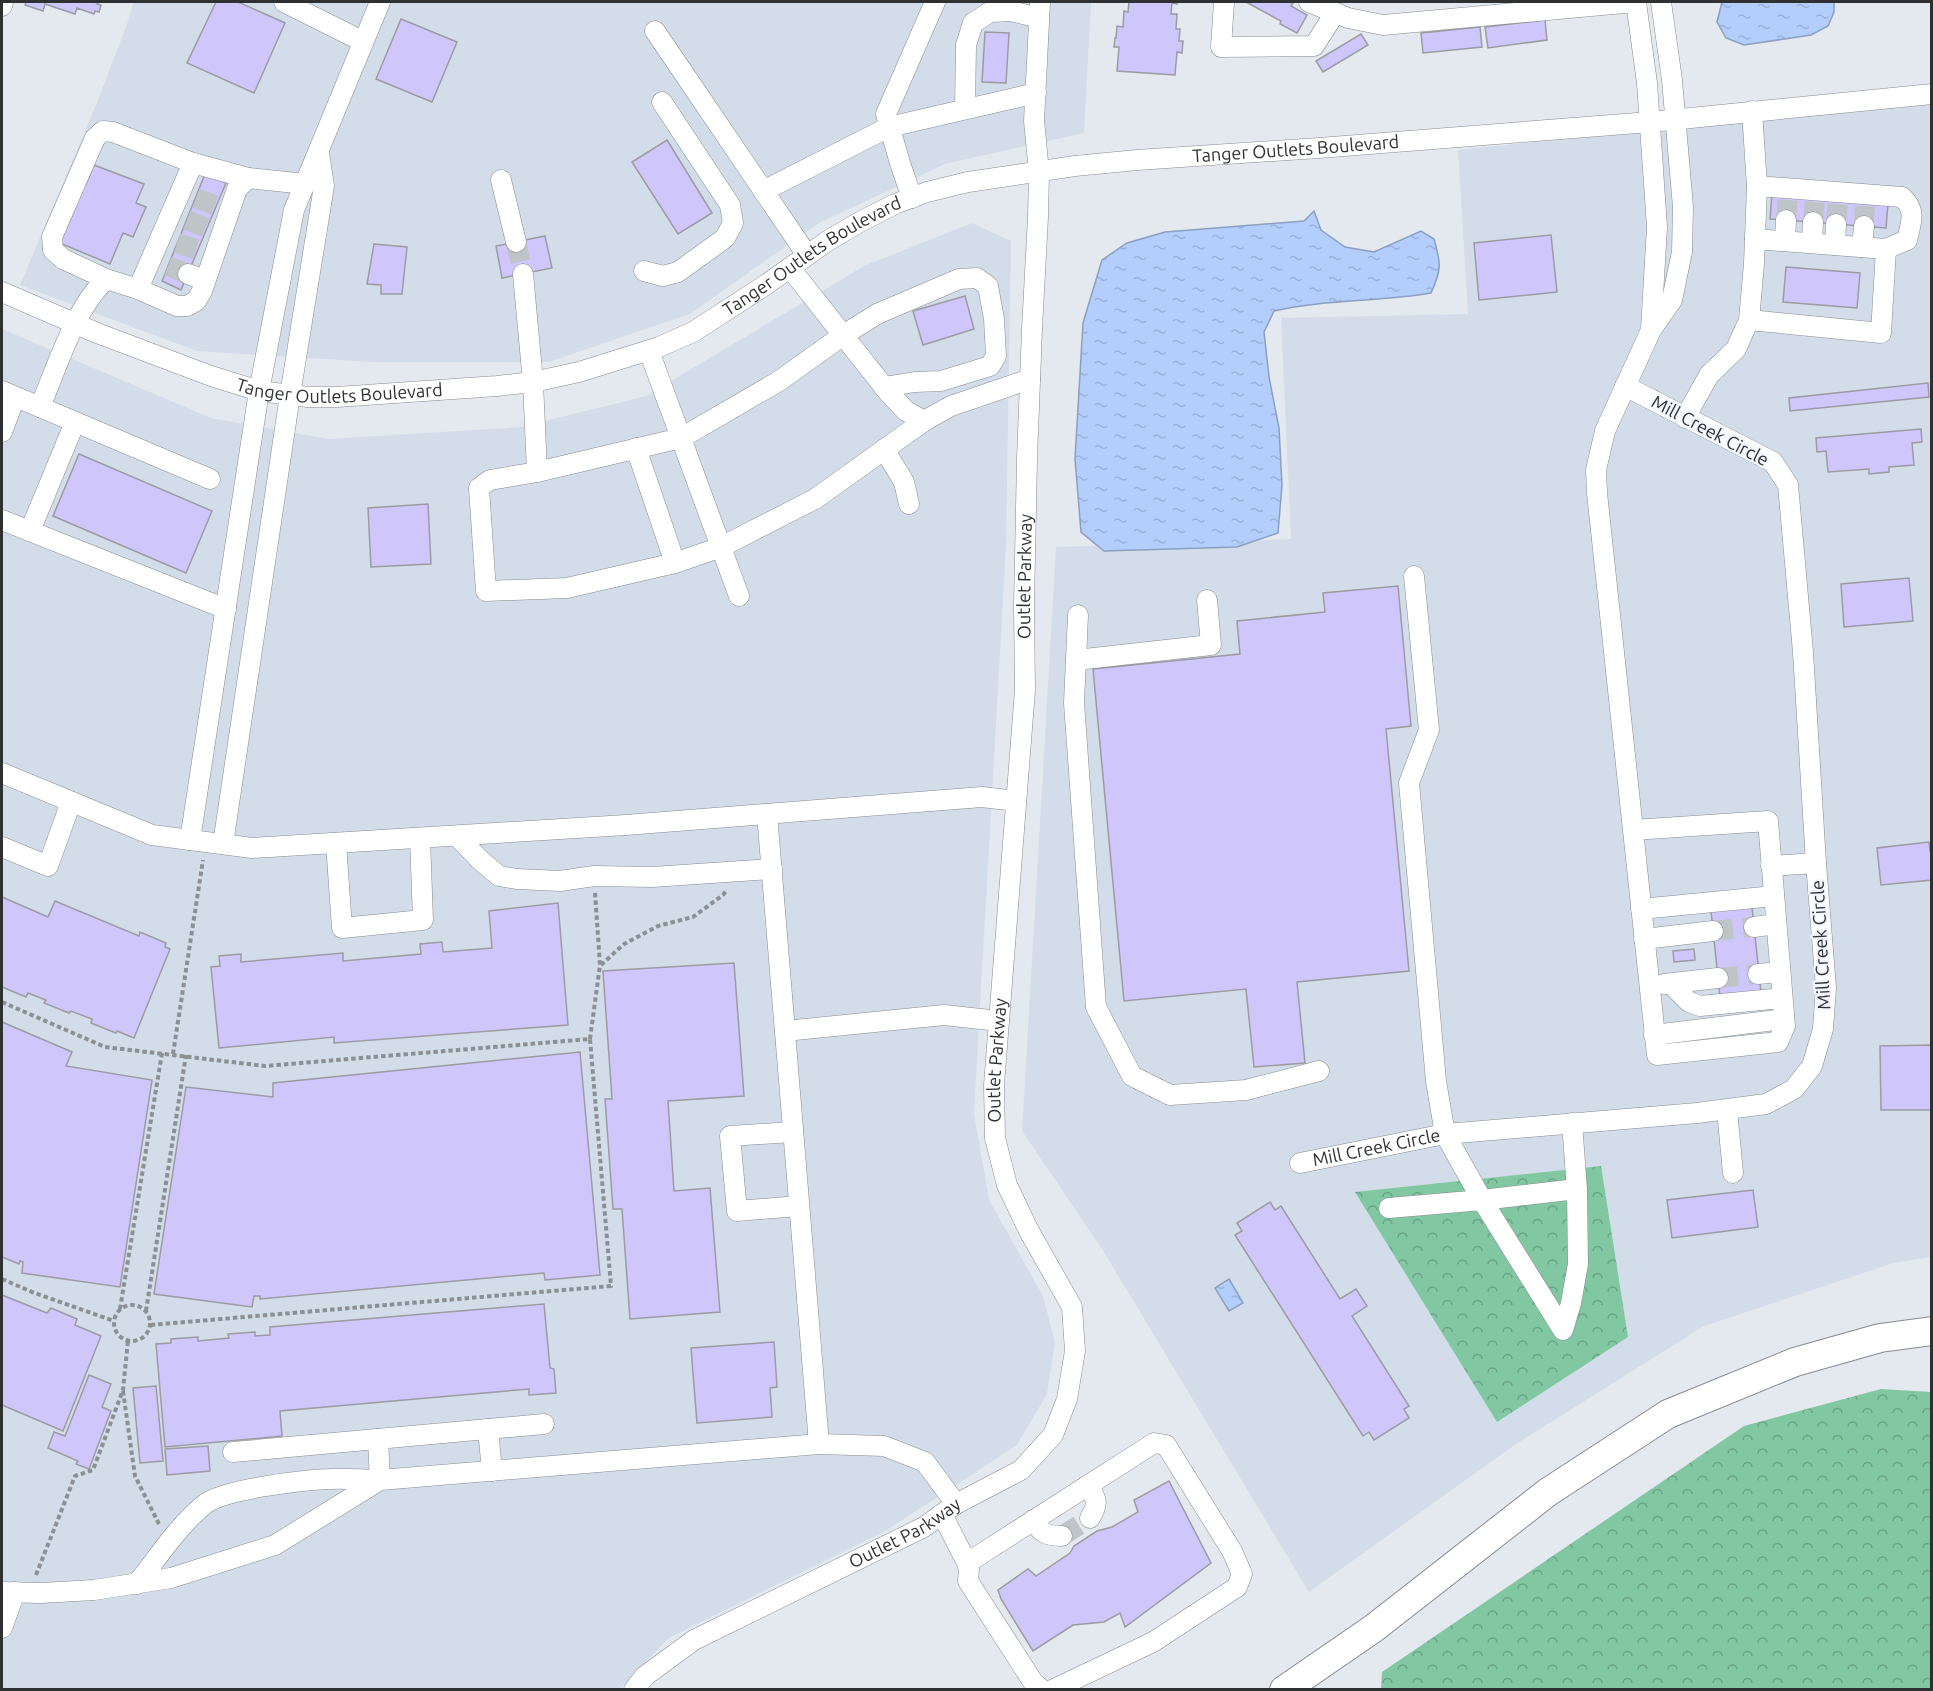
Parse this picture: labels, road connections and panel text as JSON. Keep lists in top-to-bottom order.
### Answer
{
  "streets": {
    "street": ["Tanger Outlets Boulevard", "Mill Creek Circle", "Outlet Parkway"]
  },
  "crossings": [
    ["Tanger Outlets Boulevard", "Outlet Parkway"]
  ]
}
